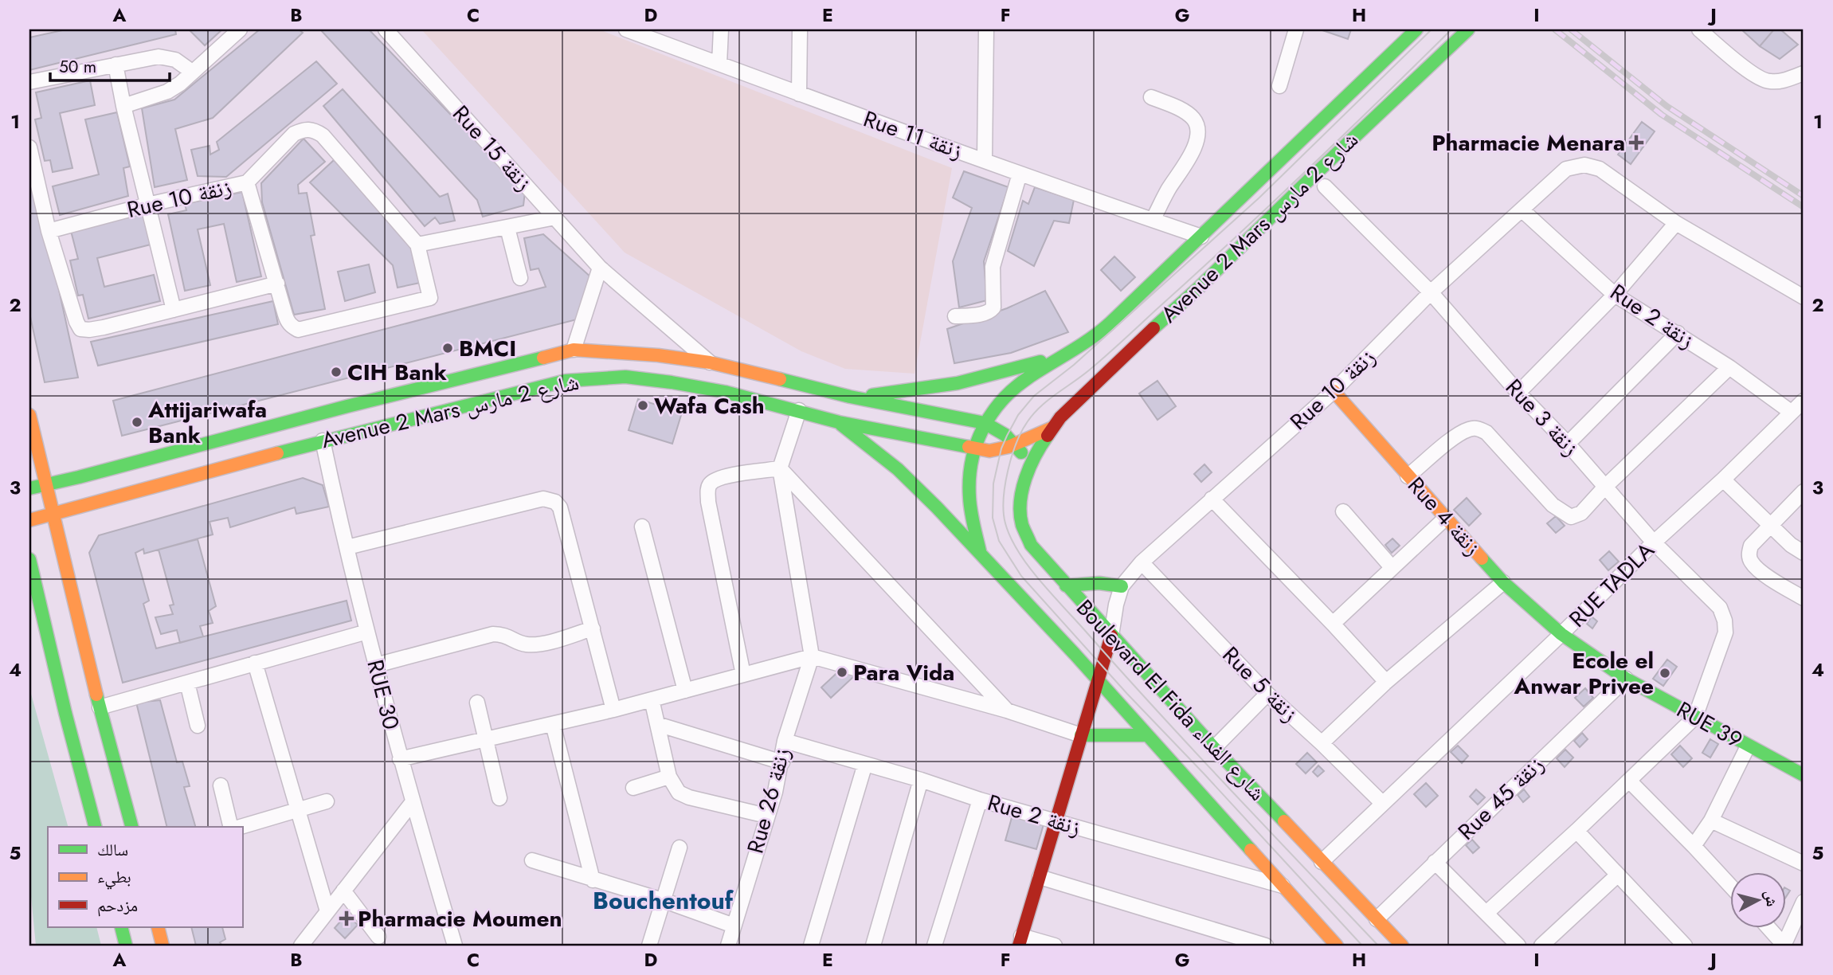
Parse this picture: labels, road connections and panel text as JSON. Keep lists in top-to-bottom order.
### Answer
{
  "streets": {
    "main road": [
      "Avenue 2 Mars شارع 2 مارس",
      "Rue 4 زنقة",
      "Boulevard El Fida شارع الفداء",
      "RUE 39"
    ],
    "street": [
      "Rue 11 زنقة",
      "Rue 15 زنقة",
      "Rue 10 زنقة",
      "Rue 2 زنقة",
      "Rue 3 زنقة",
      "RUE TADLA",
      "Rue 5 زنقة",
      "RUE 30",
      "Rue 45 زنقة",
      "Rue 26 زنقة"
    ]
  },
  "crossings": [
    ["Rue 11 زنقة", "Avenue 2 Mars شارع 2 مارس"],
    ["Rue 15 زنقة", "Avenue 2 Mars شارع 2 مارس"],
    ["Rue 10 زنقة", "Rue 2 زنقة"],
    ["Rue 10 زنقة", "Rue 3 زنقة"],
    ["Rue 10 زنقة", "Rue 4 زنقة"],
    ["Rue 10 زنقة", "Rue 5 زنقة"],
    ["Rue 10 زنقة", "Boulevard El Fida شارع الفداء"],
    ["Avenue 2 Mars شارع 2 مارس", "RUE 30"],
    ["Avenue 2 Mars شارع 2 مارس", "Boulevard El Fida شارع الفداء"],
    ["Rue 2 زنقة", "RUE TADLA"],
    ["Rue 2 زنقة", "Boulevard El Fida شارع الفداء"],
    ["Rue 2 زنقة", "Rue 26 زنقة"],
    ["Rue 3 زنقة", "RUE TADLA"],
    ["Rue 3 زنقة", "RUE 39"],
    ["Rue 4 زنقة", "RUE TADLA"],
    ["Rue 4 زنقة", "RUE 39"],
    ["RUE TADLA", "Rue 5 زنقة"],
    ["RUE TADLA", "Boulevard El Fida شارع الفداء"],
    ["RUE TADLA", "RUE 39"],
    ["Boulevard El Fida شارع الفداء", "Rue 45 زنقة"],
    ["RUE 39", "Rue 45 زنقة"]
  ],
  "districts": ["Bouchentouf"],
  "places": {
    "health": ["Pharmacie Menara", "Pharmacie Moumen"],
    "other": [
      "BMCI",
      "CIH Bank",
      "Wafa Cash",
      "Attijariwafa Bank",
      "Para Vida",
      "Ecole el Anwar Privee"
    ]
  },
  "legend": ["سالك", "بطيء", "مزدحم"],
  "scale_bar": "50 m",
  "north": "right",
  "grid": {
    "columns": [
      "A",
      "B",
      "C",
      "D",
      "E",
      "F",
      "G",
      "H",
      "I",
      "J"
    ],
    "rows": [
      "1",
      "2",
      "3",
      "4",
      "5"
    ]
  }
}
